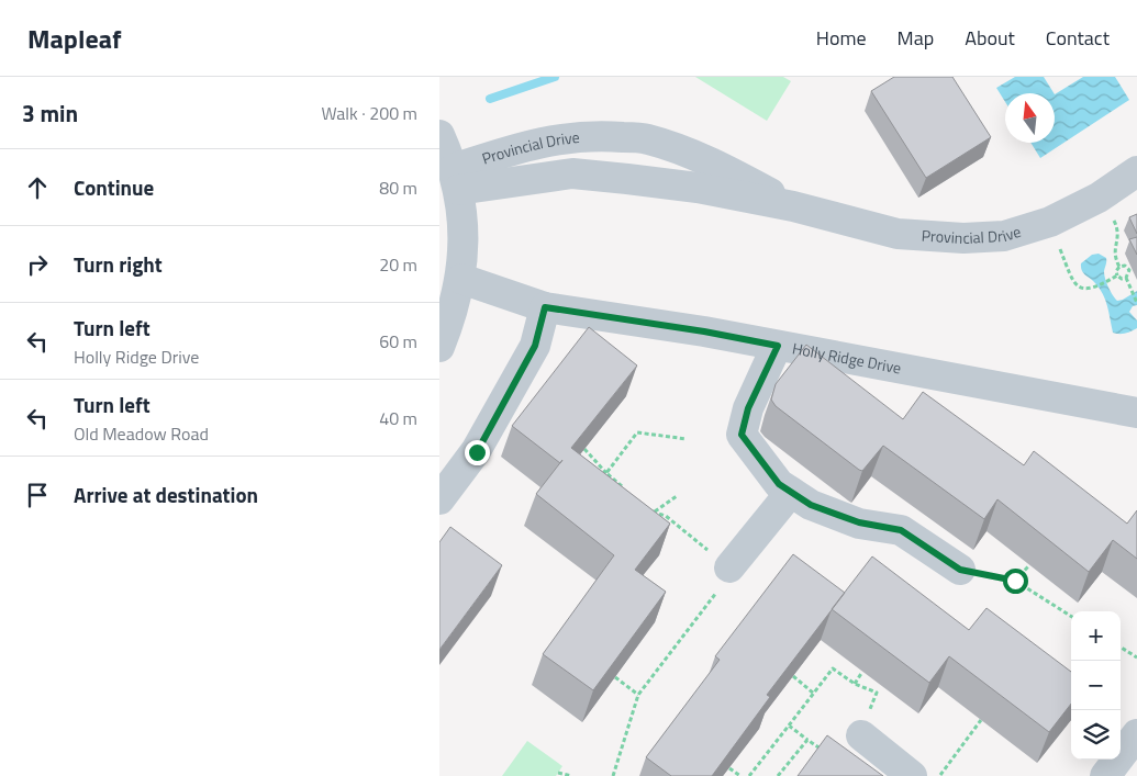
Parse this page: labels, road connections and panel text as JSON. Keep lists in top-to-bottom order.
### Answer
{
  "streets": {
    "street": ["Provincial Drive", "Holly Ridge Drive"]
  },
  "north": "top",
  "page": {
    "header": "Mapleaf",
    "nav": [
      "Home",
      "Map",
      "About",
      "Contact"
    ],
    "heading": ["3 min", "Walk · 200 m"],
    "list": [
      ["Continue", "80 m"],
      ["Turn right", "20 m"],
      ["Turn left", "Holly Ridge Drive", "60 m"],
      ["Turn left", "Old Meadow Road", "40 m"],
      "Arrive at destination"
    ],
    "map_buttons": ["+", "−"]
  }
}
